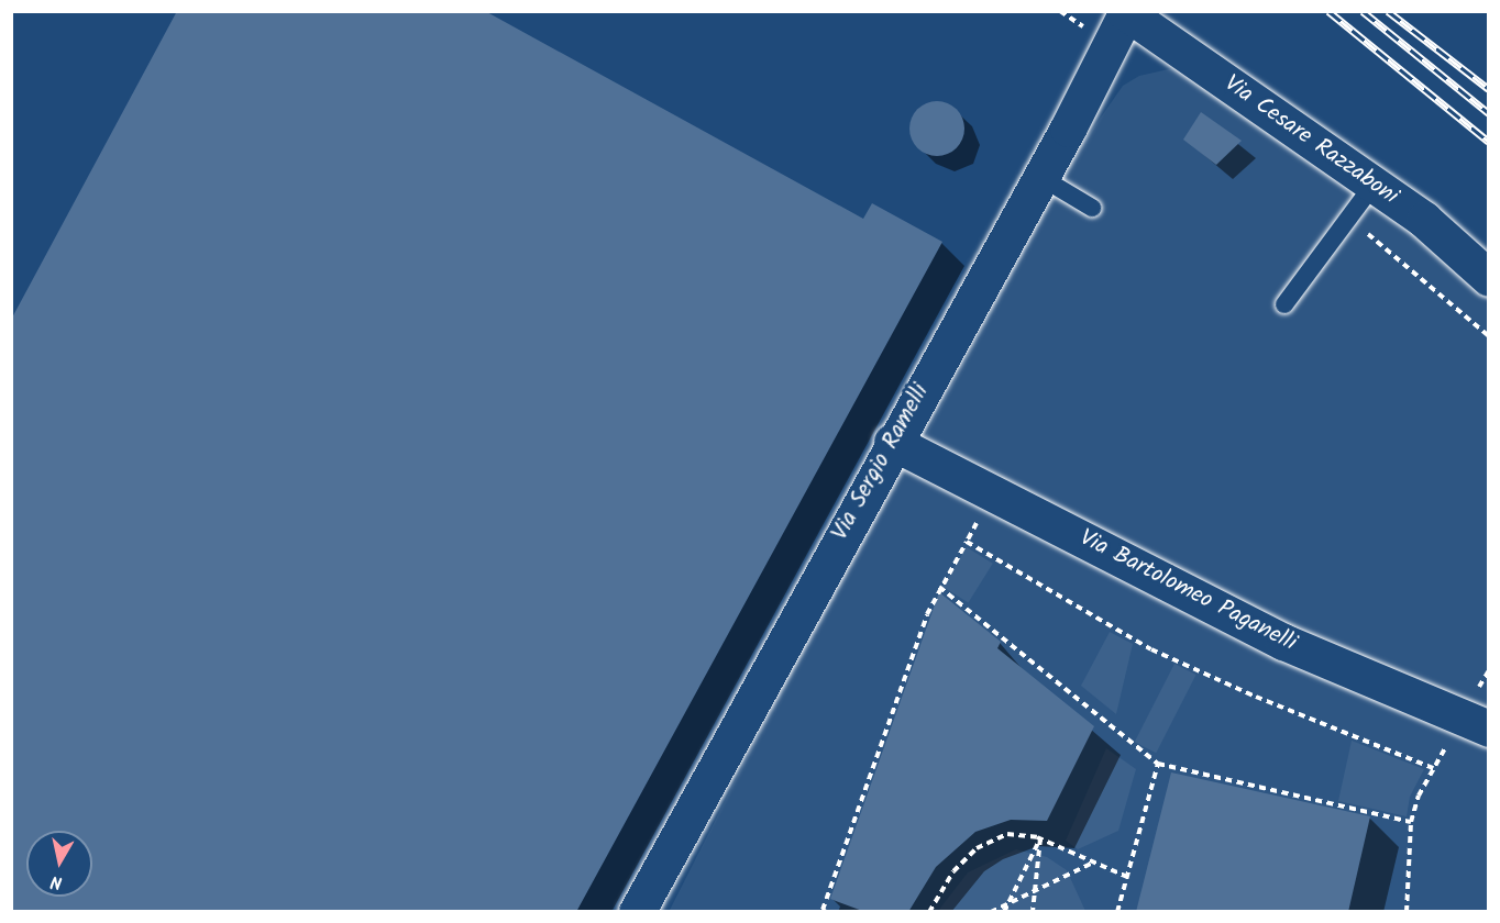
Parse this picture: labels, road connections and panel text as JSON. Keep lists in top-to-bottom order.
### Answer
{
  "streets": {
    "street": ["Via Cesare Razzaboni", "Via Sergio Ramelli", "Via Bartolomeo Paganelli"]
  },
  "crossings": [
    ["Via Cesare Razzaboni", "Via Sergio Ramelli"],
    ["Via Sergio Ramelli", "Via Bartolomeo Paganelli"]
  ],
  "north": "bottom"
}
